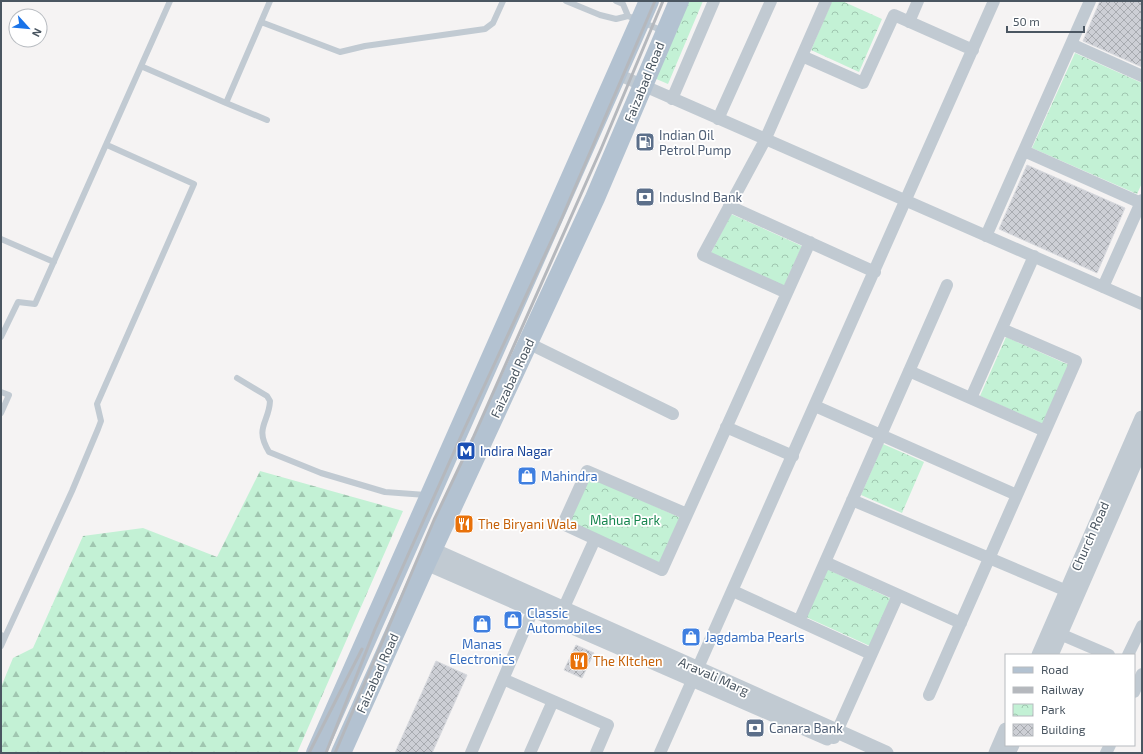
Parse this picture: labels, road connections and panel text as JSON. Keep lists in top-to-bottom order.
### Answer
{
  "streets": {
    "main road": ["Faizabad Road"],
    "street": ["Church Road", "Aravali Marg"]
  },
  "crossings": [
    ["Faizabad Road", "Aravali Marg"]
  ],
  "parks": ["Mahua Park"],
  "places": {
    "fuel station": ["Indian Oil Petrol Pump"],
    "bank": ["IndusInd Bank", "Canara Bank"],
    "metro station": ["Indira Nagar"],
    "shop": [
      "Mahindra",
      "Classic Automobiles",
      "Manas Electronics",
      "Jagdamba Pearls"
    ],
    "restaurant": ["The Biryani Wala", "The KItchen"]
  },
  "legend": [
    "Road",
    "Railway",
    "Park",
    "Building"
  ],
  "scale_bar": "50 m",
  "north": "bottom right"
}
